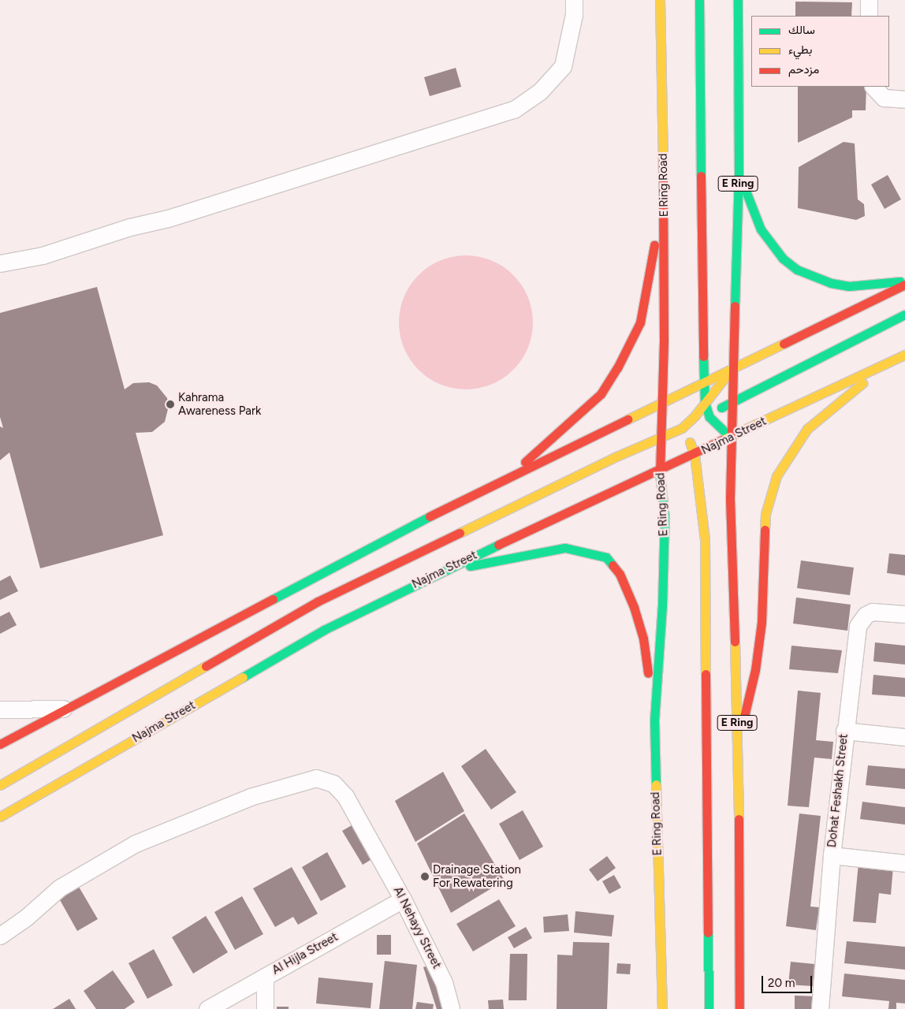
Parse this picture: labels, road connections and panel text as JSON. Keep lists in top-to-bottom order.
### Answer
{
  "streets": {
    "main road": ["E Ring", "E Ring Road", "Najma Street"],
    "street": ["Dohat Feshakh Street", "Al Nehayy Street", "Al Hijla Street"]
  },
  "crossings": [
    ["E Ring", "Najma Street"],
    ["E Ring Road", "Najma Street"],
    ["Al Nehayy Street", "Al Hijla Street"]
  ],
  "places": ["Kahrama Awareness Park", "Drainage Station For Rewatering"],
  "legend": ["سالك", "بطيء", "مزدحم"],
  "scale_bar": "20 m"
}
